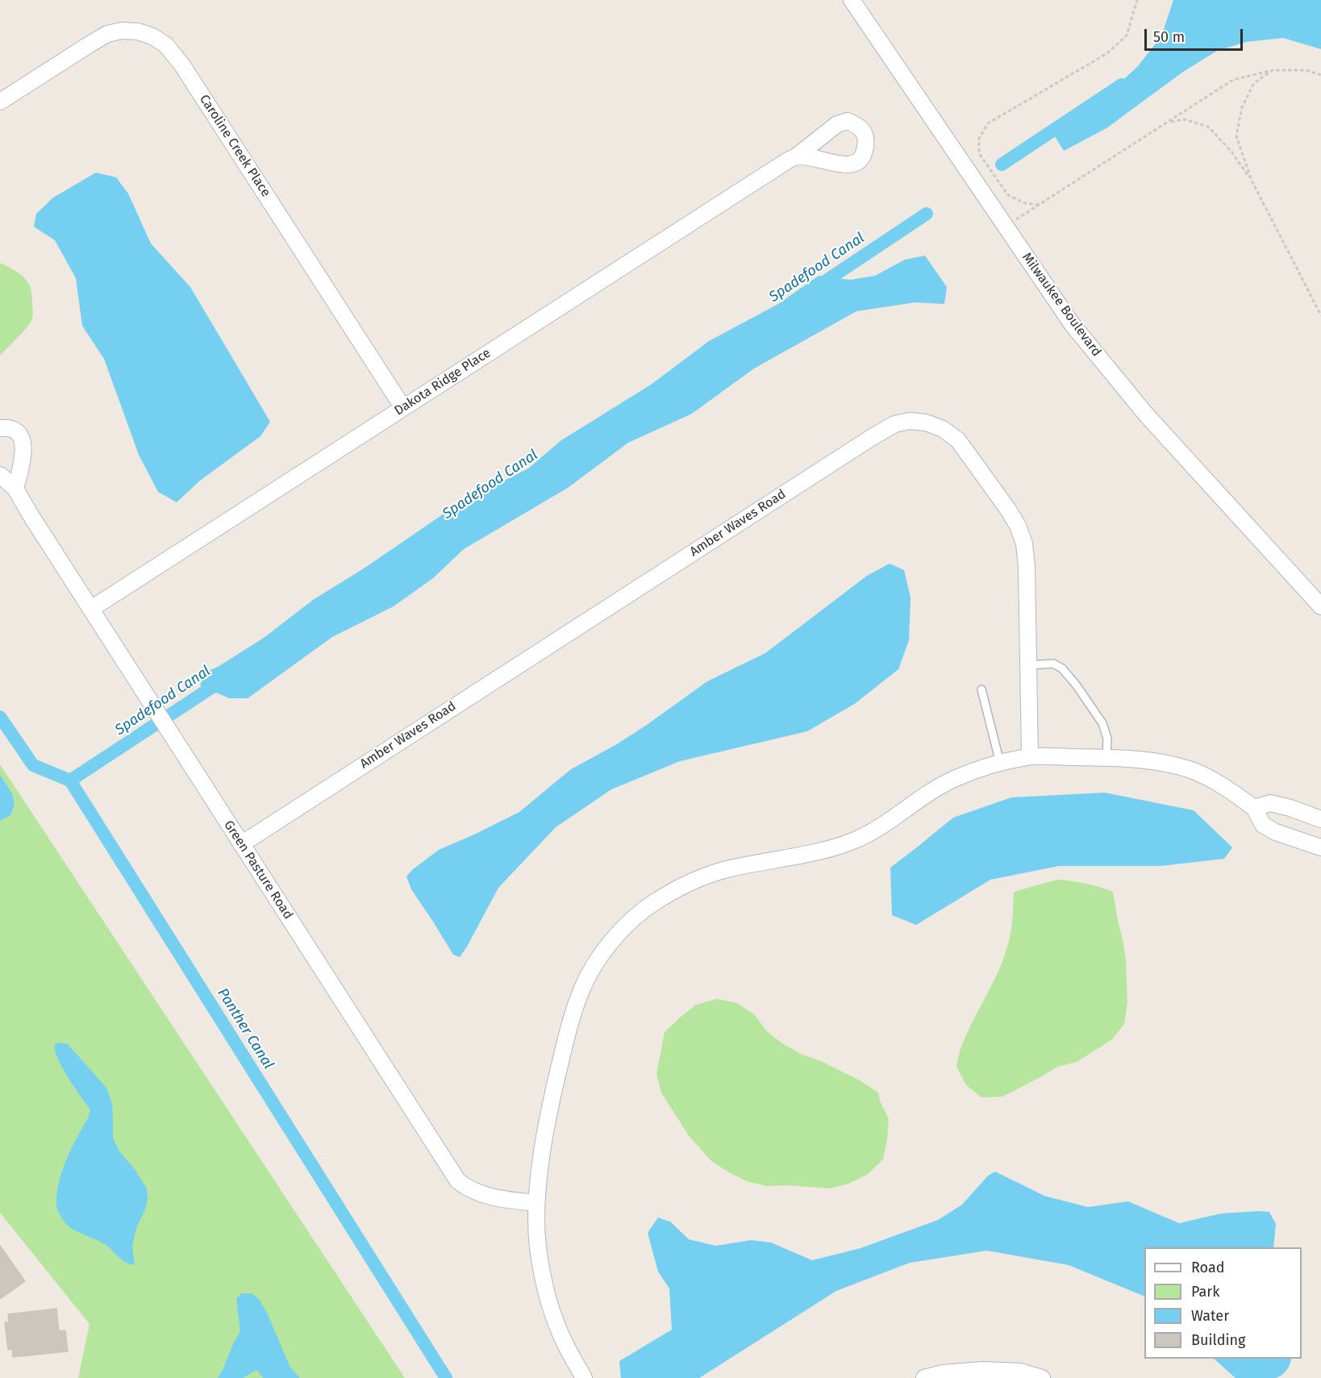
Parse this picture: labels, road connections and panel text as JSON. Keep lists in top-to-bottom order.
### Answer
{
  "streets": {
    "street": [
      "Caroline Creek Place",
      "Milwaukee Boulevard",
      "Dakota Ridge Place",
      "Amber Waves Road",
      "Green Pasture Road"
    ]
  },
  "crossings": [
    ["Caroline Creek Place", "Dakota Ridge Place"],
    ["Dakota Ridge Place", "Green Pasture Road"],
    ["Amber Waves Road", "Green Pasture Road"]
  ],
  "water": ["Spadefood Canal", "Panther Canal"],
  "legend": [
    "Road",
    "Park",
    "Water",
    "Building"
  ],
  "scale_bar": "50 m"
}
